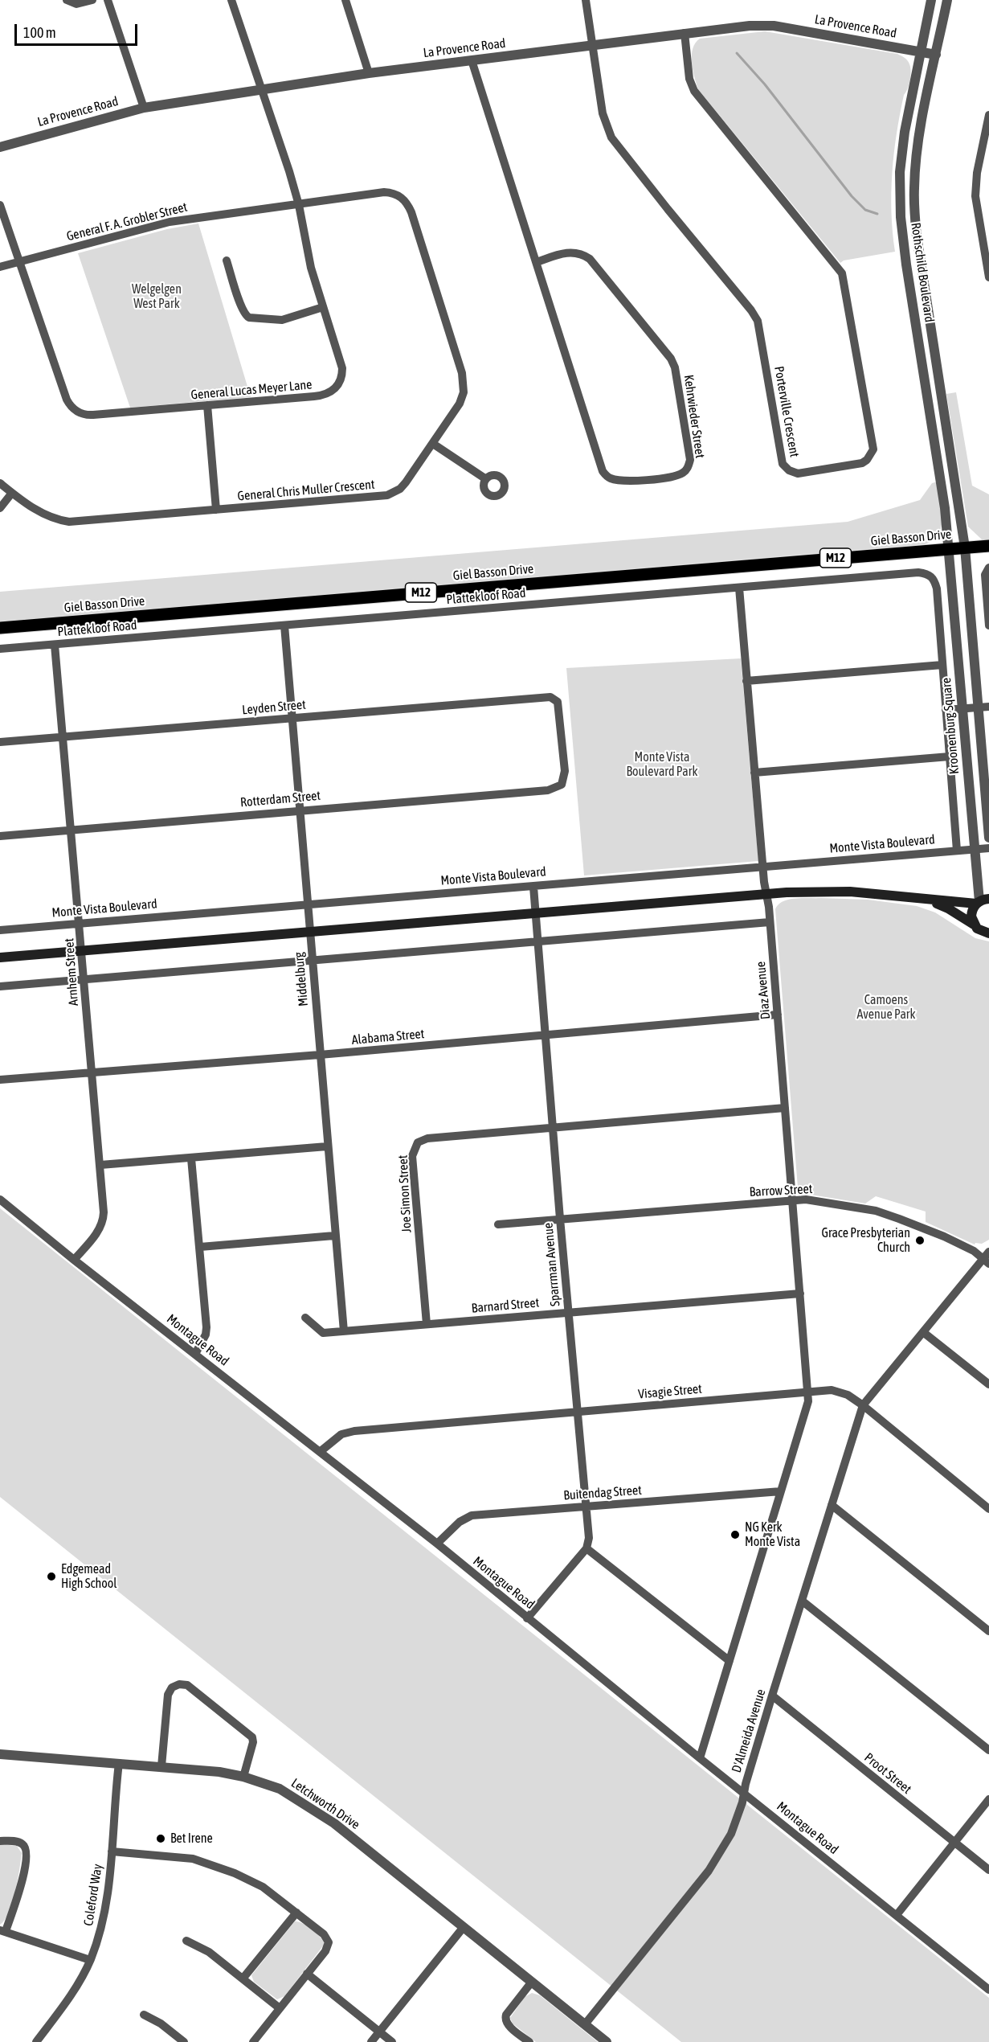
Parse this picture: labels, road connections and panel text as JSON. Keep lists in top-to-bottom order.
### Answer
{
  "streets": {
    "main road": ["Giel Basson Drive", "M12"],
    "street": [
      "La Provence Road",
      "General F. A. Grobler Street",
      "Rothschild Boulevard",
      "General Lucas Meyer Lane",
      "Porterville Crescent",
      "Kehrwieder Street",
      "General Chris Muller Crescent",
      "Plattekloof Road",
      "Leyden Street",
      "Kroonenburg Square",
      "Rotterdam Street",
      "Monte Vista Boulevard",
      "Arnhem Street",
      "Middelburg",
      "Diaz Avenue",
      "Alabama Street",
      "Barrow Street",
      "Joe Simon Street",
      "Sparrman Avenue",
      "Barnard Street",
      "Montague Road",
      "Visagie Street",
      "Buitendag Street",
      "D'Almeida Avenue",
      "Proot Street",
      "Letchworth Drive",
      "Coleford Way"
    ]
  },
  "crossings": [
    ["La Provence Road", "Rothschild Boulevard"],
    ["La Provence Road", "General Lucas Meyer Lane"],
    ["La Provence Road", "Porterville Crescent"],
    ["La Provence Road", "Kehrwieder Street"],
    ["General F. A. Grobler Street", "General Lucas Meyer Lane"],
    ["General F. A. Grobler Street", "General Chris Muller Crescent"],
    ["Rothschild Boulevard", "Giel Basson Drive"],
    ["Rothschild Boulevard", "Kroonenburg Square"],
    ["General Lucas Meyer Lane", "General Chris Muller Crescent"],
    ["Giel Basson Drive", "Kroonenburg Square"],
    ["Plattekloof Road", "Kroonenburg Square"],
    ["Plattekloof Road", "Arnhem Street"],
    ["Plattekloof Road", "Middelburg"],
    ["Plattekloof Road", "Diaz Avenue"],
    ["Leyden Street", "Rotterdam Street"],
    ["Leyden Street", "Arnhem Street"],
    ["Leyden Street", "Middelburg"],
    ["Kroonenburg Square", "Monte Vista Boulevard"],
    ["Rotterdam Street", "Arnhem Street"],
    ["Rotterdam Street", "Middelburg"],
    ["Monte Vista Boulevard", "Arnhem Street"],
    ["Monte Vista Boulevard", "Middelburg"],
    ["Monte Vista Boulevard", "Diaz Avenue"],
    ["Monte Vista Boulevard", "Sparrman Avenue"],
    ["Arnhem Street", "Alabama Street"],
    ["Arnhem Street", "Montague Road"],
    ["Middelburg", "Alabama Street"],
    ["Middelburg", "Barnard Street"],
    ["Diaz Avenue", "Alabama Street"],
    ["Diaz Avenue", "Barrow Street"],
    ["Diaz Avenue", "Barnard Street"],
    ["Diaz Avenue", "Visagie Street"],
    ["Alabama Street", "Sparrman Avenue"],
    ["Barrow Street", "Sparrman Avenue"],
    ["Joe Simon Street", "Sparrman Avenue"],
    ["Joe Simon Street", "Barnard Street"],
    ["Sparrman Avenue", "Barnard Street"],
    ["Sparrman Avenue", "Visagie Street"],
    ["Sparrman Avenue", "Buitendag Street"],
    ["Montague Road", "Visagie Street"],
    ["Montague Road", "Buitendag Street"],
    ["Montague Road", "D'Almeida Avenue"],
    ["Visagie Street", "D'Almeida Avenue"],
    ["D'Almeida Avenue", "Proot Street"],
    ["D'Almeida Avenue", "Letchworth Drive"],
    ["Letchworth Drive", "Coleford Way"]
  ],
  "parks": ["Welgelgen West Park", "Monte Vista Boulevard Park", "Camoens Avenue Park"],
  "places": [
    "Grace Presbyterian Church",
    "NG Kerk Monte Vista",
    "Edgemead High School",
    "Bet Irene"
  ],
  "scale_bar": "100 m"
}
